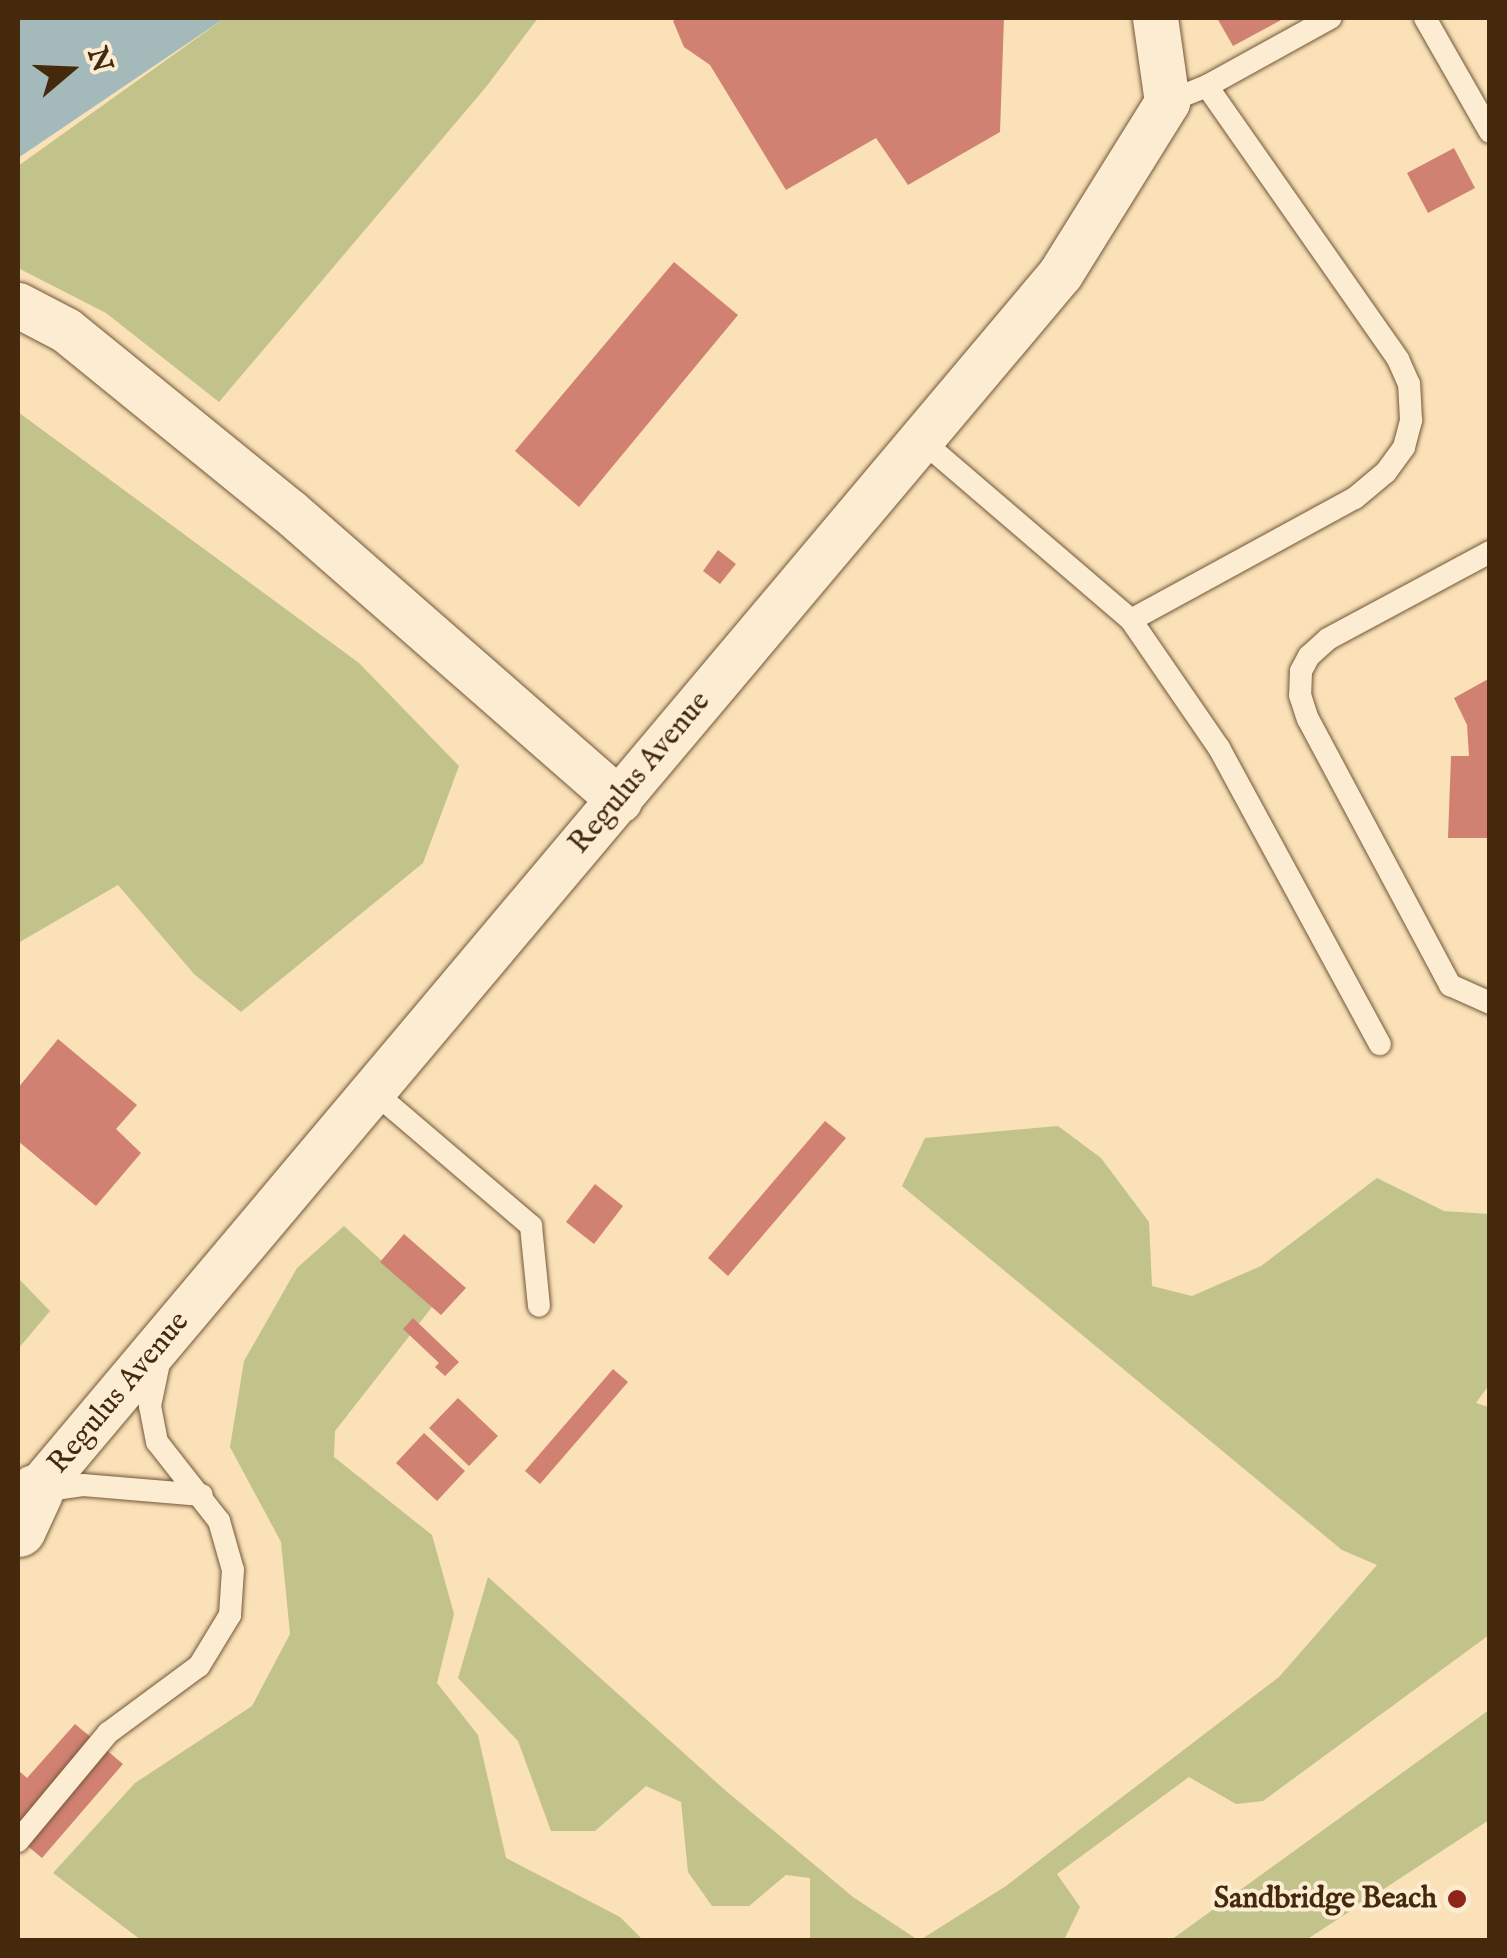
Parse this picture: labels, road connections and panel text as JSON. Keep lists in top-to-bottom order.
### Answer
{
  "streets": {
    "street": ["Regulus Avenue"]
  },
  "places": ["Sandbridge Beach"],
  "north": "right"
}
